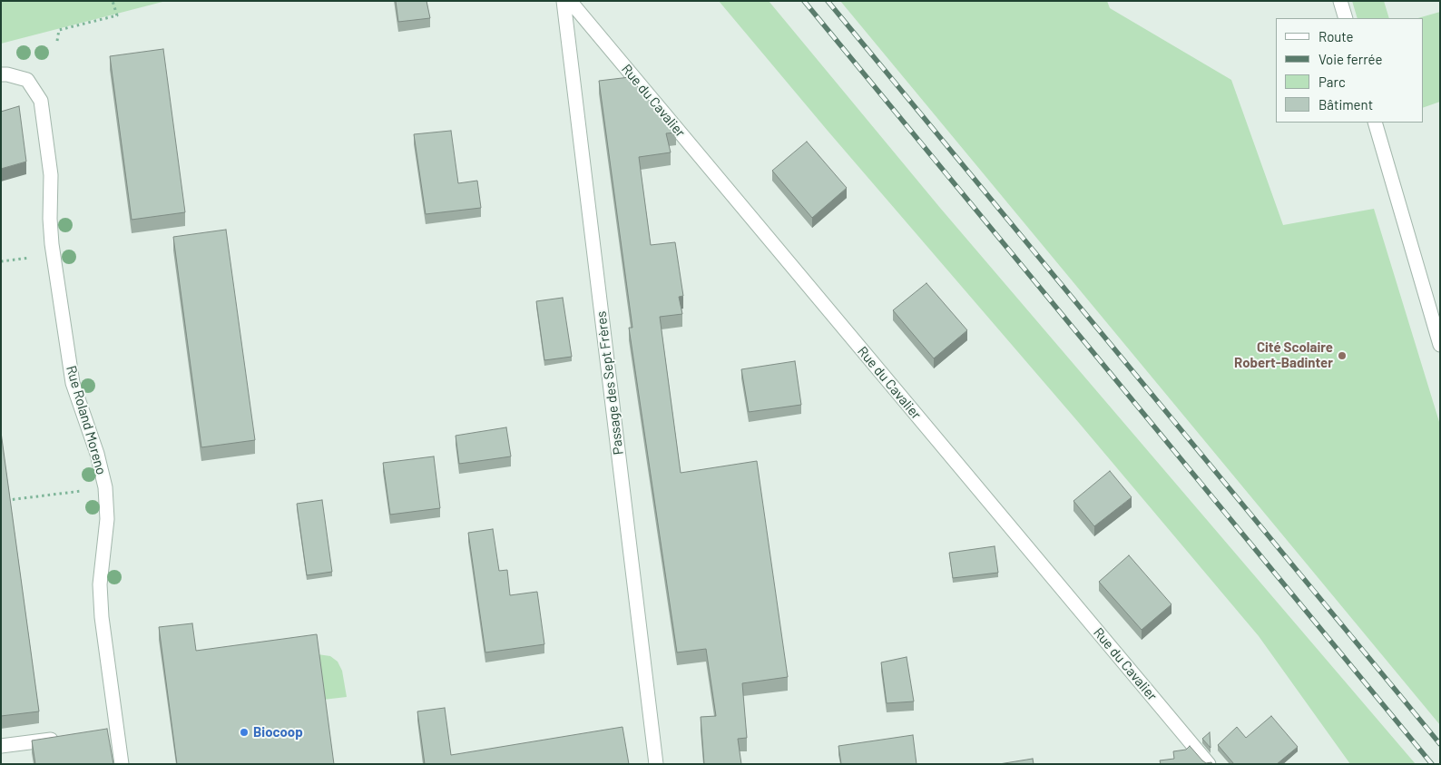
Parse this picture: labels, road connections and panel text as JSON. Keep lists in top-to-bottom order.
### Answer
{
  "streets": {
    "street": ["Rue du Cavalier", "Passage des Sept Frères", "Rue Roland Moreno"]
  },
  "places": ["Cité Scolaire Robert-Badinter", "Biocoop"],
  "legend": [
    "Route",
    "Voie ferrée",
    "Parc",
    "Bâtiment"
  ]
}
